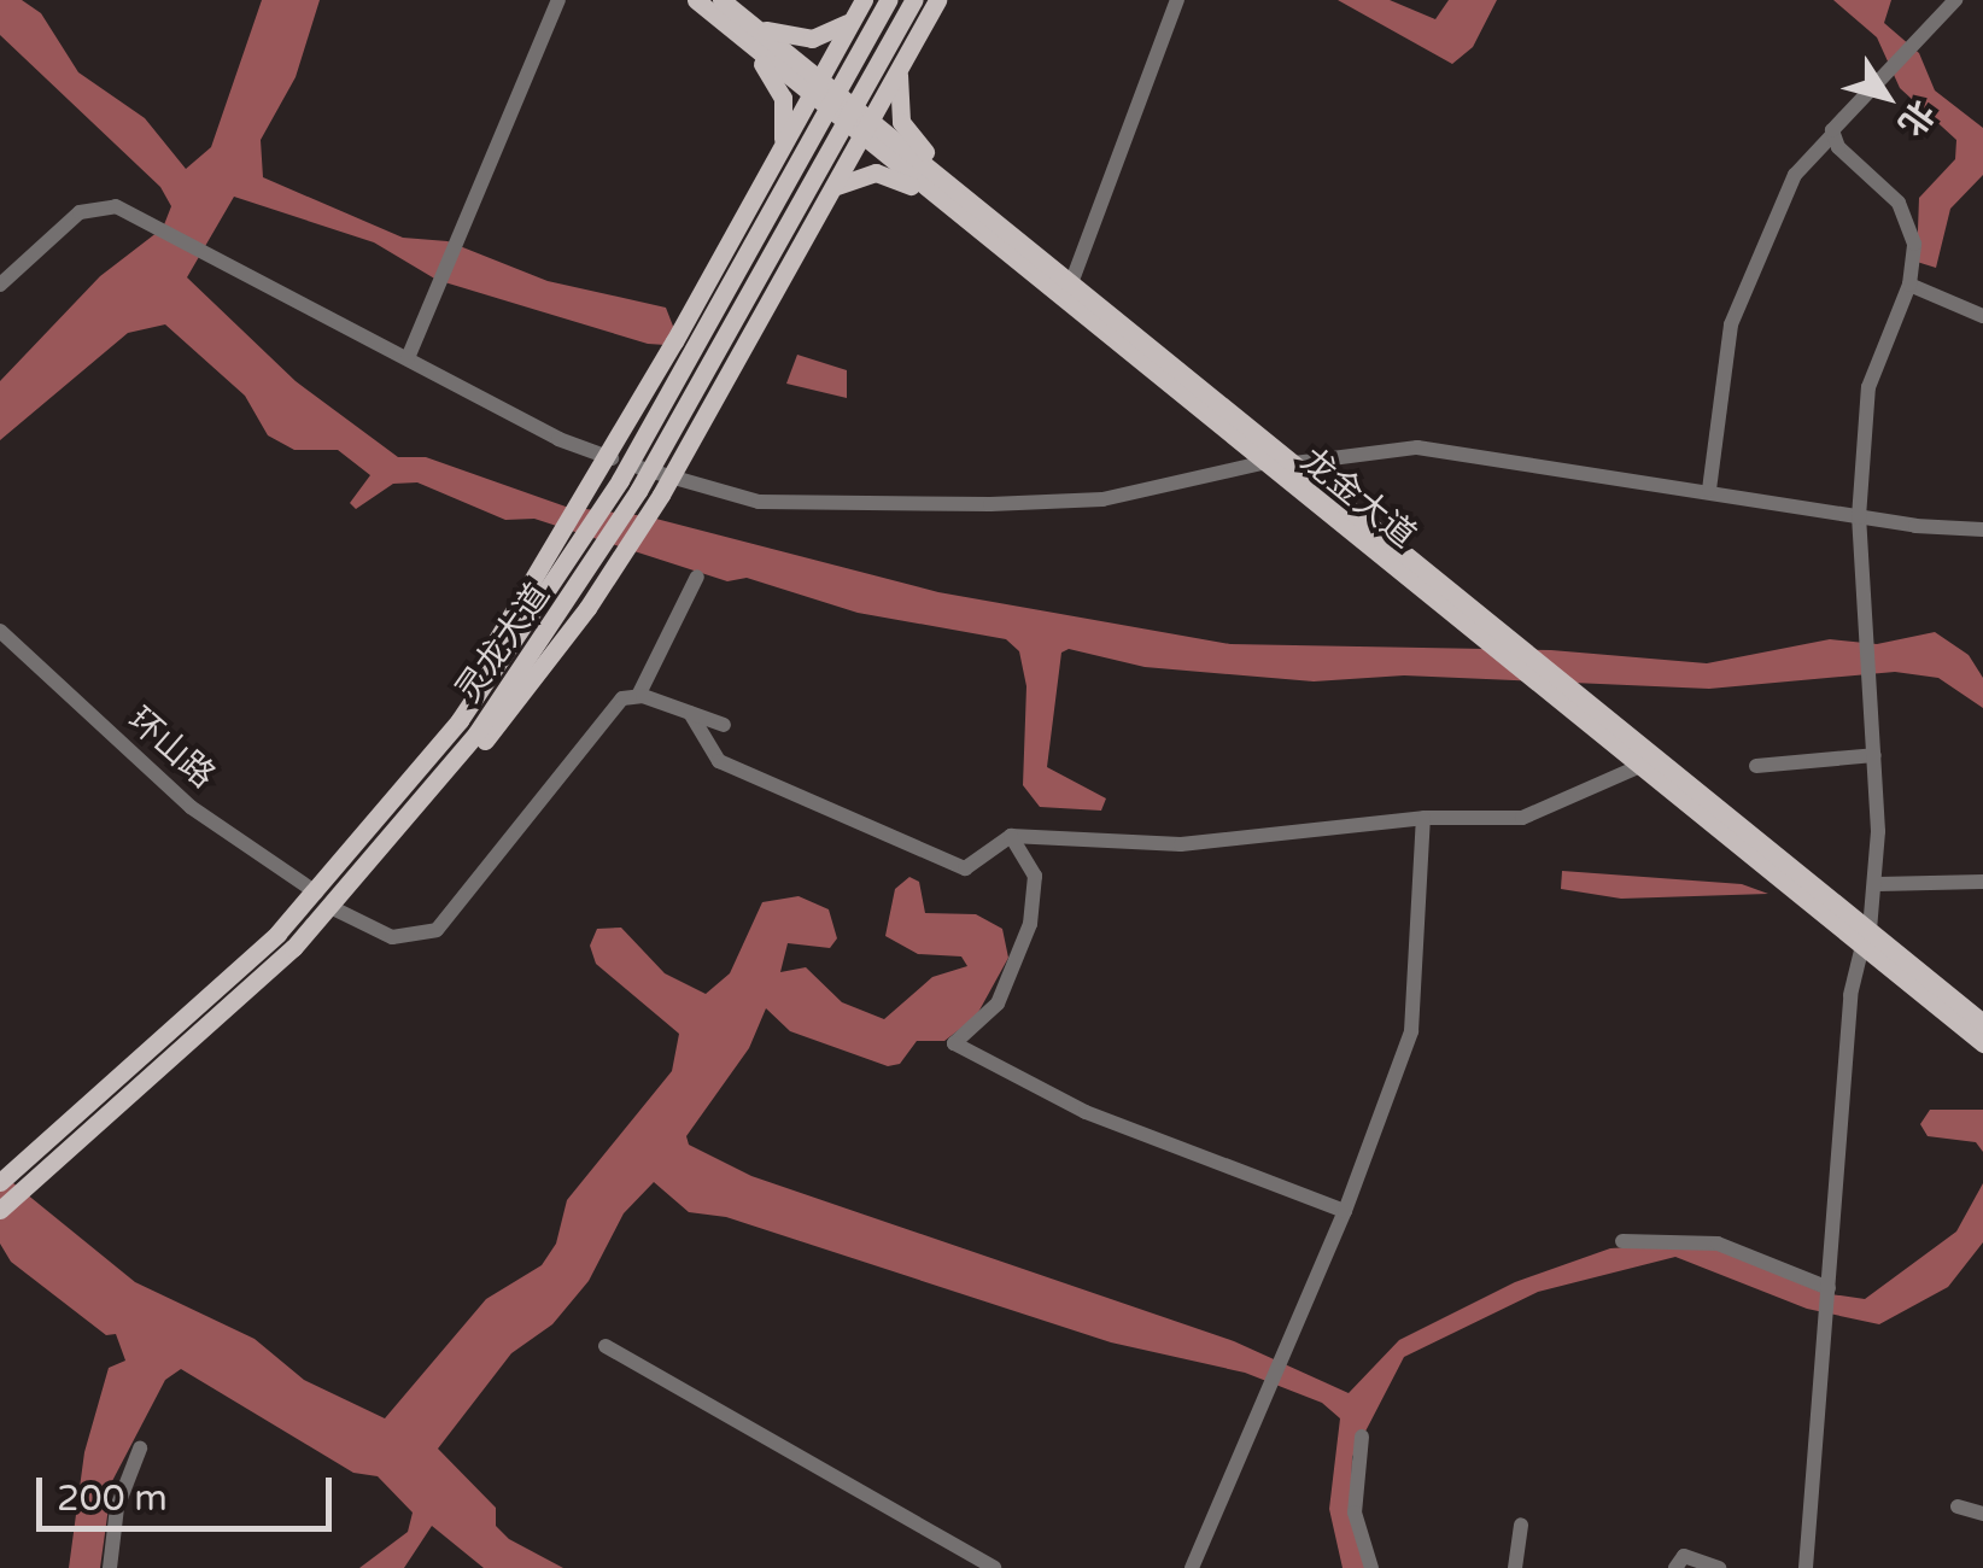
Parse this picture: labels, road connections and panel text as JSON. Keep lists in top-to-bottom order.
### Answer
{
  "streets": {
    "main road": ["龙金大道", "灵龙大道"],
    "street": ["环山路"]
  },
  "crossings": [
    ["灵龙大道", "环山路"]
  ],
  "scale_bar": "200 m",
  "north": "bottom right"
}
